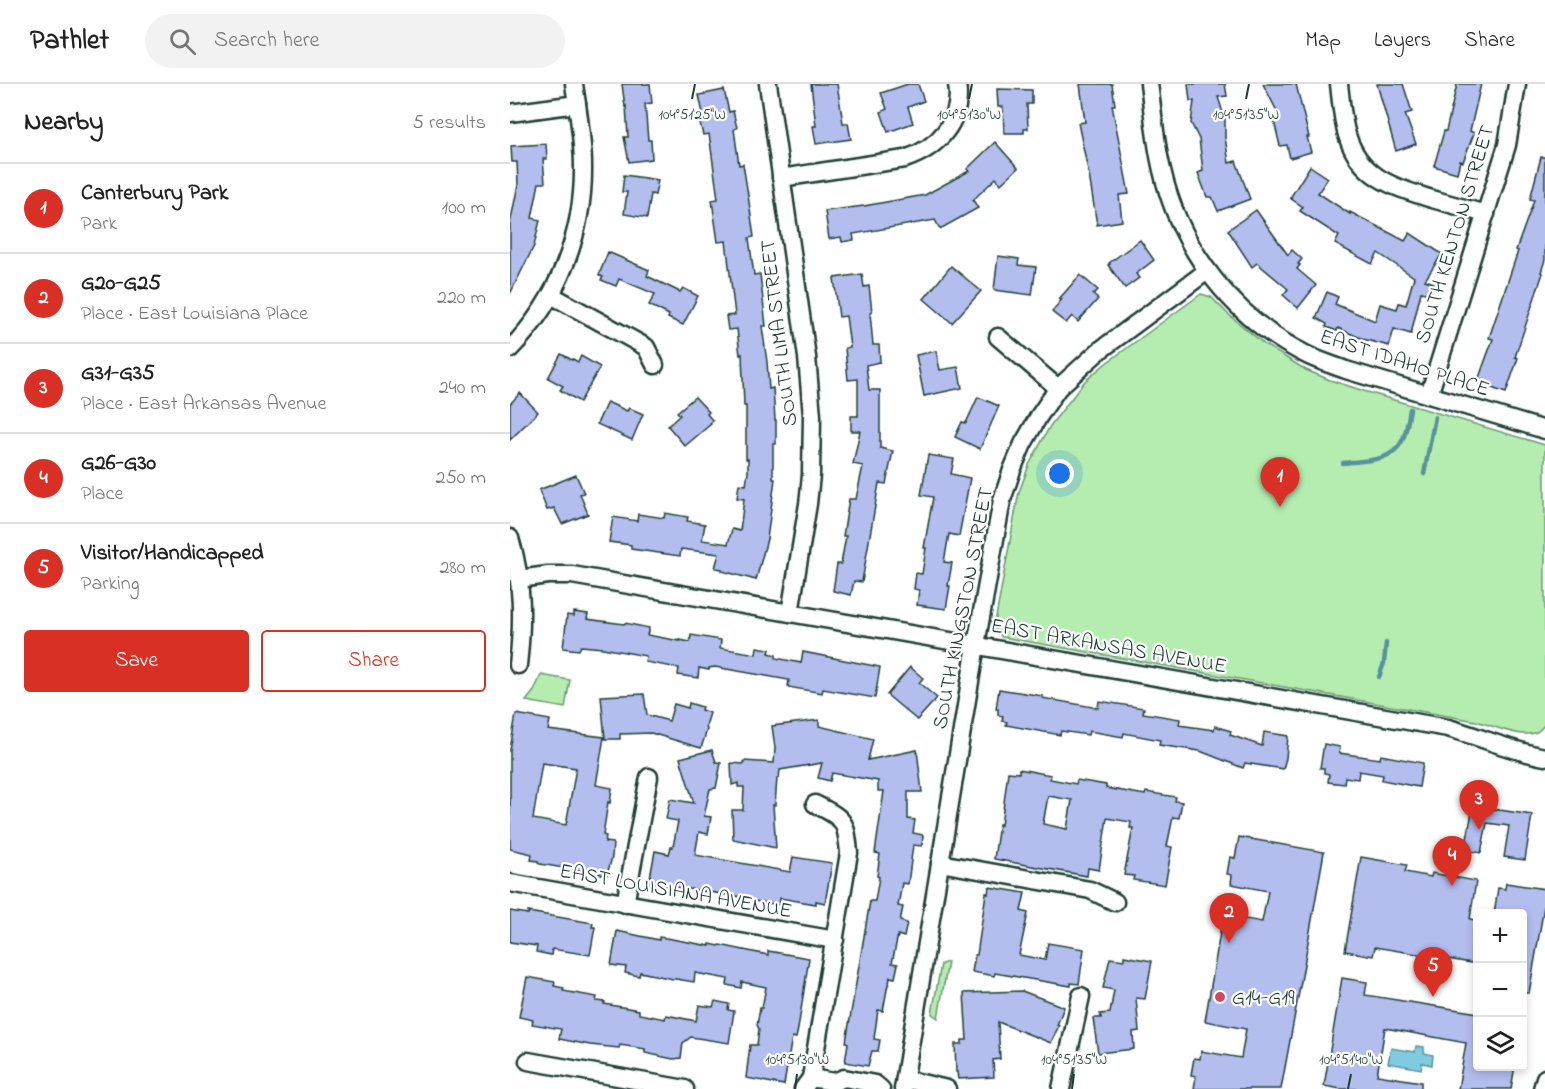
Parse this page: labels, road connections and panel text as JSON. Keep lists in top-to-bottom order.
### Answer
{
  "streets": {
    "street": [
      "SOUTH KENTON STREET",
      "SOUTH LIMA STREET",
      "EAST IDAHO PLACE",
      "SOUTH KINGSTON STREET",
      "EAST ARKANSAS AVENUE",
      "EAST LOUISIANA AVENUE"
    ]
  },
  "crossings": [
    ["SOUTH KENTON STREET", "EAST IDAHO PLACE"],
    ["SOUTH LIMA STREET", "EAST ARKANSAS AVENUE"],
    ["EAST IDAHO PLACE", "SOUTH KINGSTON STREET"],
    ["SOUTH KINGSTON STREET", "EAST ARKANSAS AVENUE"]
  ],
  "places": ["G14-G19"],
  "page": {
    "header": "Pathlet",
    "search": "Search here",
    "nav": ["Map", "Layers", "Share"],
    "heading": ["Nearby", "5 results"],
    "list": [
      {
        "mark": "1",
        "name": "Canterbury Park",
        "note": "Park",
        "value": "100 m"
      },
      {
        "mark": "2",
        "name": "G20-G25",
        "note": "Place · East Louisiana Place",
        "value": "220 m"
      },
      {
        "mark": "3",
        "name": "G31-G35",
        "note": "Place · East Arkansas Avenue",
        "value": "240 m"
      },
      {
        "mark": "4",
        "name": "G26-G30",
        "note": "Place",
        "value": "250 m"
      },
      {
        "mark": "5",
        "name": "Visitor/Handicapped",
        "note": "Parking",
        "value": "280 m"
      }
    ],
    "pins": [
      "1",
      "3",
      "4",
      "2",
      "5"
    ],
    "buttons": ["Save", "Share"],
    "map_buttons": ["+", "−"]
  },
  "coordinates": [
    "104°51'25\"W",
    "104°51'30\"W",
    "104°51'35\"W",
    "104°51'40\"W"
  ]
}
